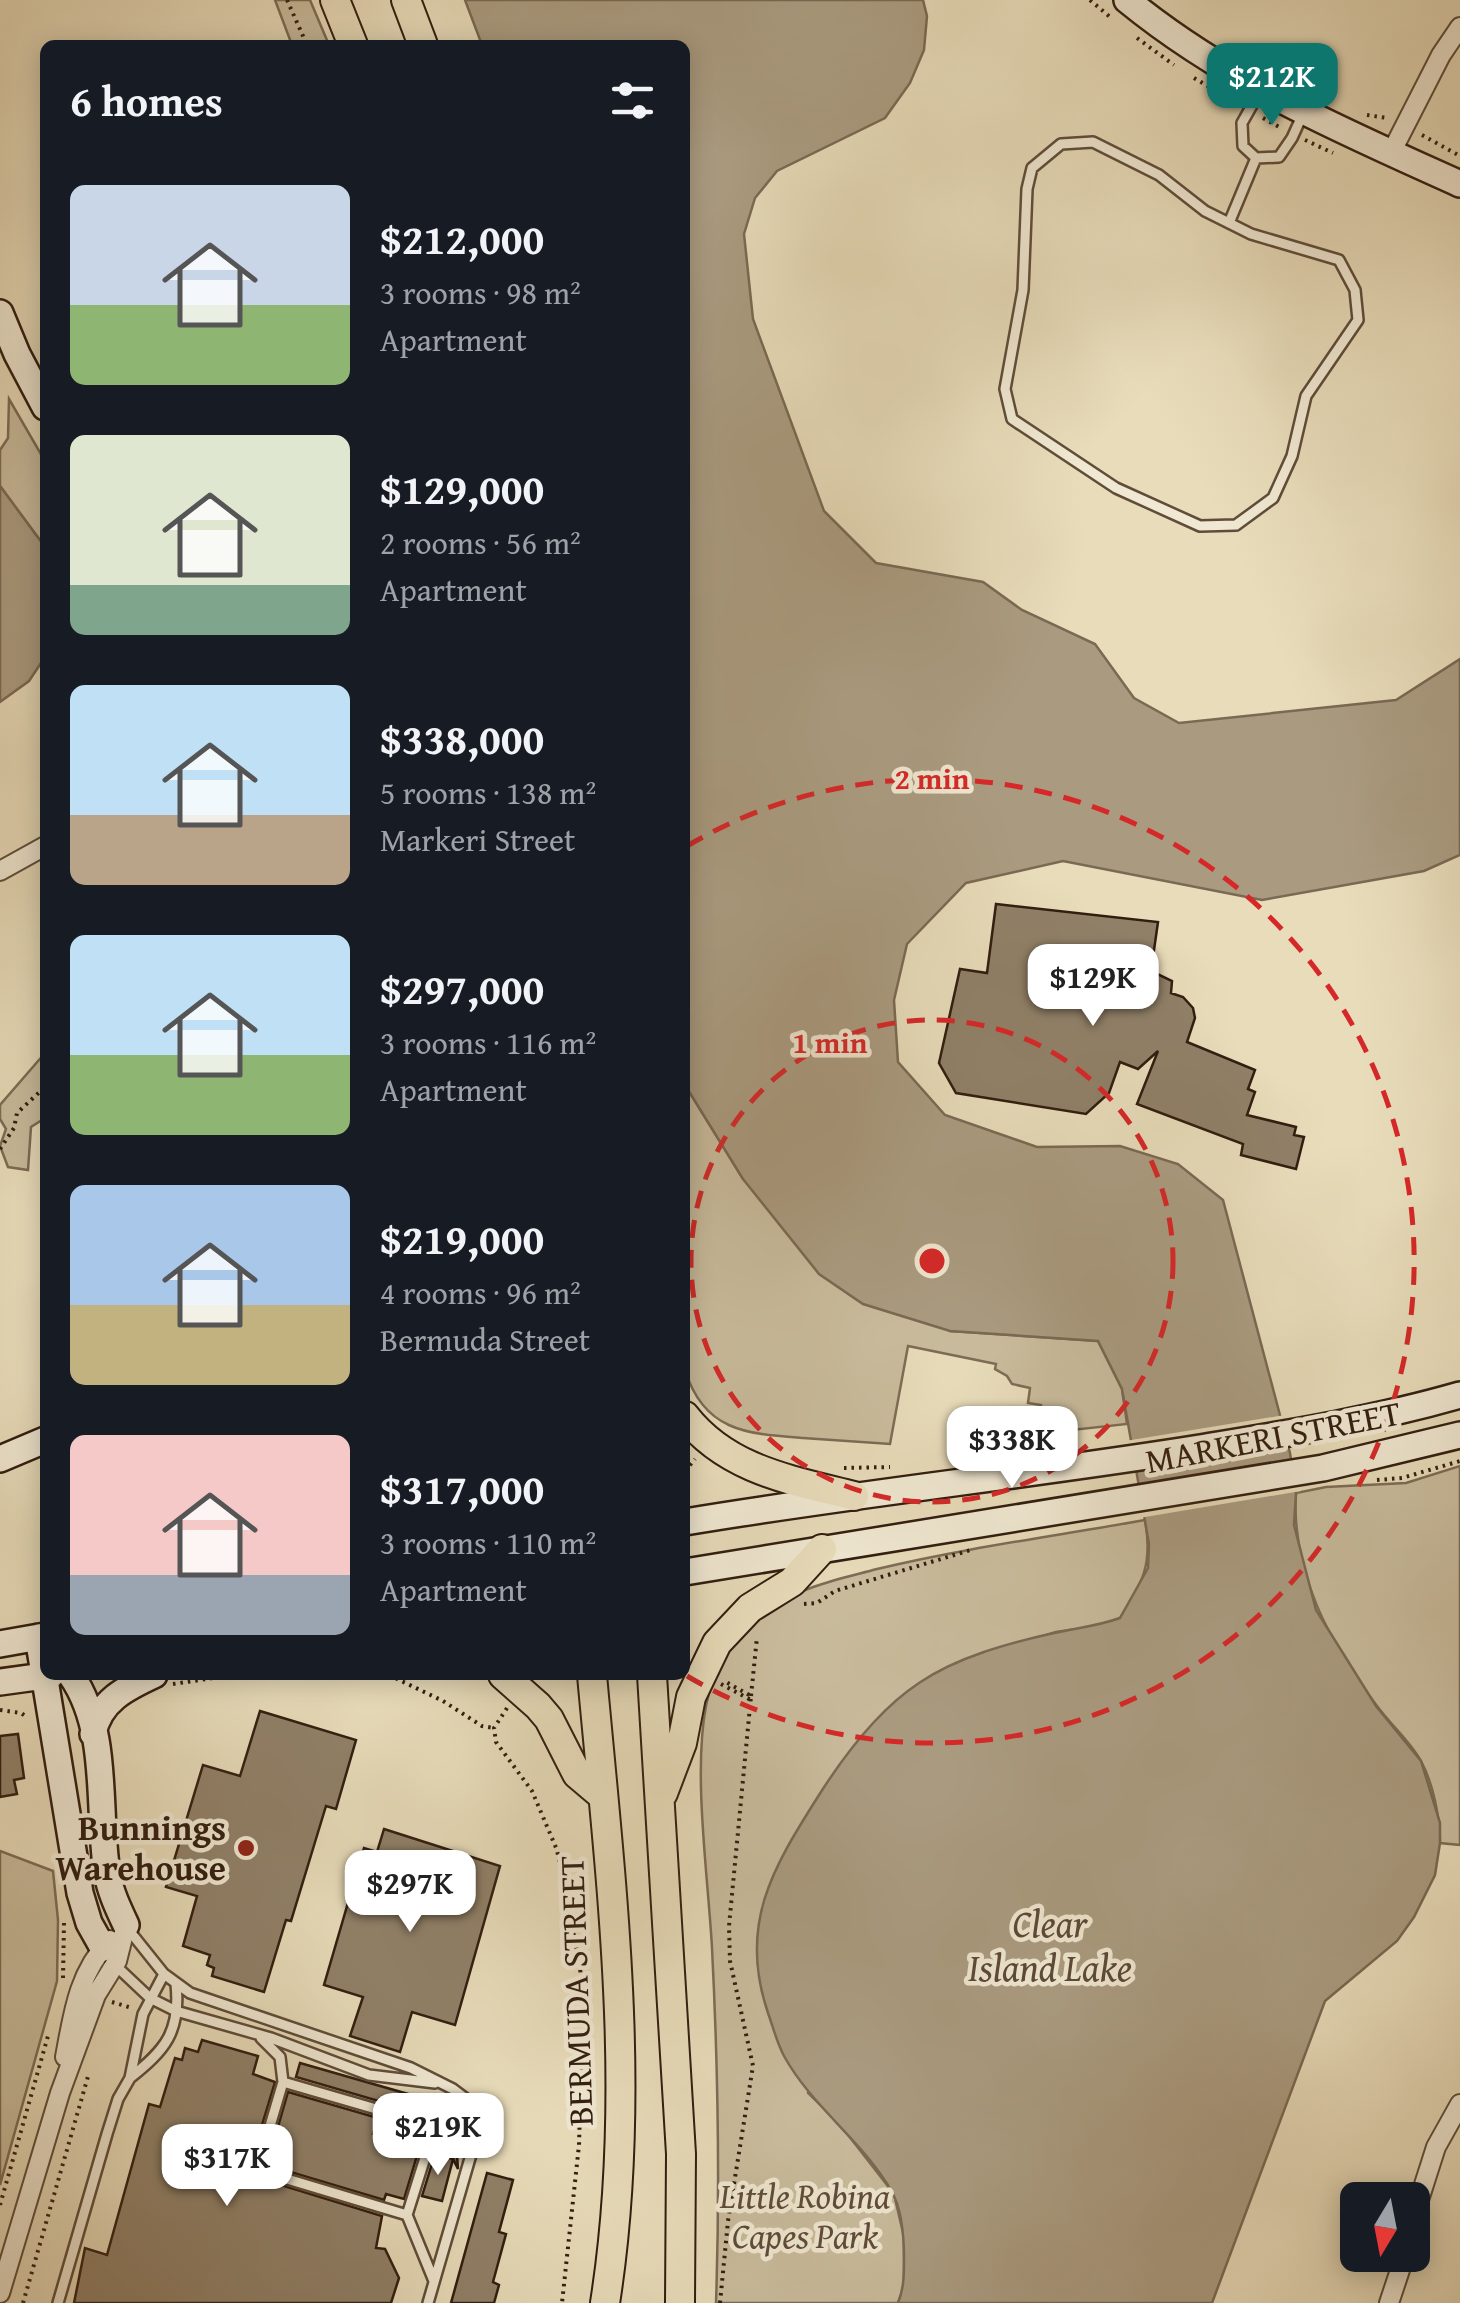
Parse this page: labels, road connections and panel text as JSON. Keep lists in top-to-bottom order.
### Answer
{
  "streets": {
    "main road": ["MARKERI STREET", "BERMUDA STREET"]
  },
  "water": ["Clear Island Lake"],
  "parks": ["Little Robina Capes Park"],
  "places": ["Bunnings Warehouse"],
  "north": "bottom",
  "page": {
    "heading": "6 homes",
    "price": [
      "$212K",
      "$129K",
      "$338K",
      "$297K",
      "$219K",
      "$317K"
    ],
    "list": [
      {
        "name": "$212,000",
        "note": "3 rooms · 98 m² · Apartment"
      },
      {
        "name": "$129,000",
        "note": "2 rooms · 56 m² · Apartment"
      },
      {
        "name": "$338,000",
        "note": "5 rooms · 138 m² · Markeri Street"
      },
      {
        "name": "$297,000",
        "note": "3 rooms · 116 m² · Apartment"
      },
      {
        "name": "$219,000",
        "note": "4 rooms · 96 m² · Bermuda Street"
      },
      {
        "name": "$317,000",
        "note": "3 rooms · 110 m² · Apartment"
      }
    ]
  },
  "rings": ["2 min", "1 min"]
}
